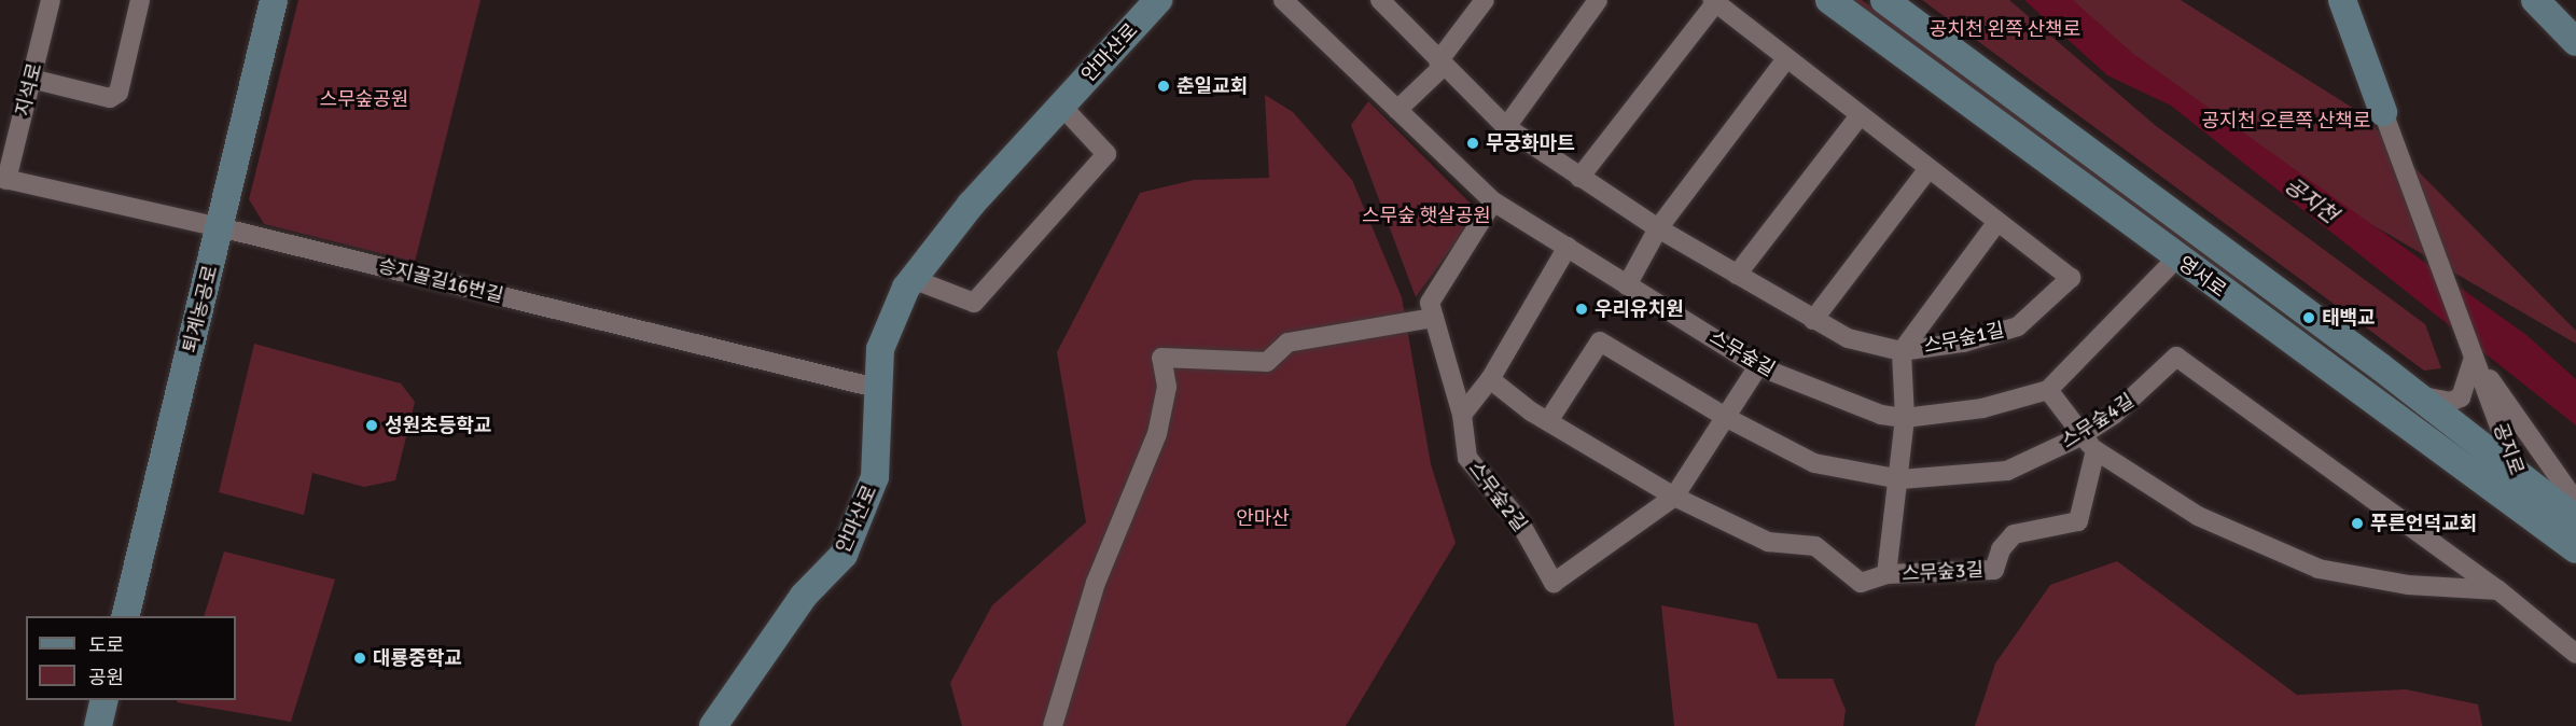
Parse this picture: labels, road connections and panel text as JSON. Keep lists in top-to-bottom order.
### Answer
{
  "streets": {
    "street": [
      "안마산로",
      "지석로",
      "영서로",
      "승지골길16번길",
      "퇴계농공로",
      "스무숲1길",
      "스무숲길",
      "스무숲4길",
      "공지로",
      "스무숲2길",
      "스무숲3길"
    ]
  },
  "crossings": [
    ["안마산로", "승지골길16번길"],
    ["지석로", "승지골길16번길"],
    ["영서로", "공지로"],
    ["승지골길16번길", "퇴계농공로"],
    ["스무숲길", "스무숲2길"],
    ["스무숲4길", "스무숲3길"],
    ["스무숲2길", "스무숲3길"]
  ],
  "water": ["공지천"],
  "parks": [
    "공치천 왼쪽 산책로",
    "스무숲공원",
    "공지천 오른쪽 산책로",
    "스무숲 햇살공원",
    "안마산"
  ],
  "places": [
    "춘일교회",
    "무궁화마트",
    "우리유치원",
    "태백교",
    "성원초등학교",
    "푸른언덕교회",
    "대룡중학교"
  ],
  "legend": ["도로", "공원"]
}
